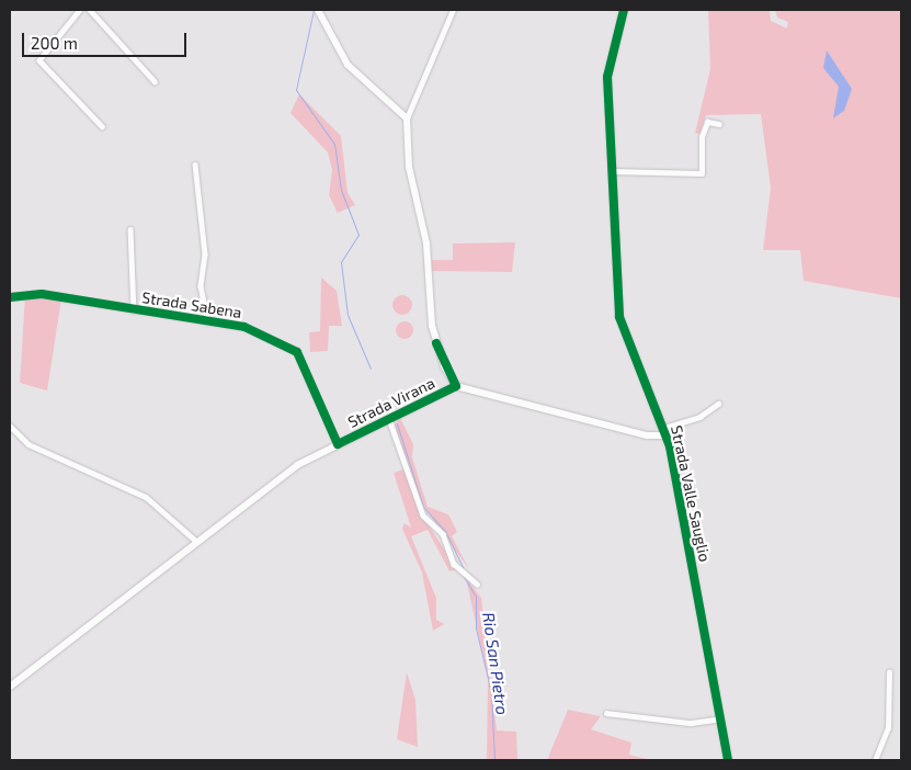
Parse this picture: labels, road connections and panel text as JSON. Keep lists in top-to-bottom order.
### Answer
{
  "streets": {
    "street": ["Strada Sabena", "Strada Virana", "Strada Valle Sauglio"]
  },
  "crossings": [
    ["Strada Sabena", "Strada Virana"],
    ["Strada Virana", "Strada Valle Sauglio"]
  ],
  "water": ["Rio San Pietro"],
  "scale_bar": "200 m"
}
